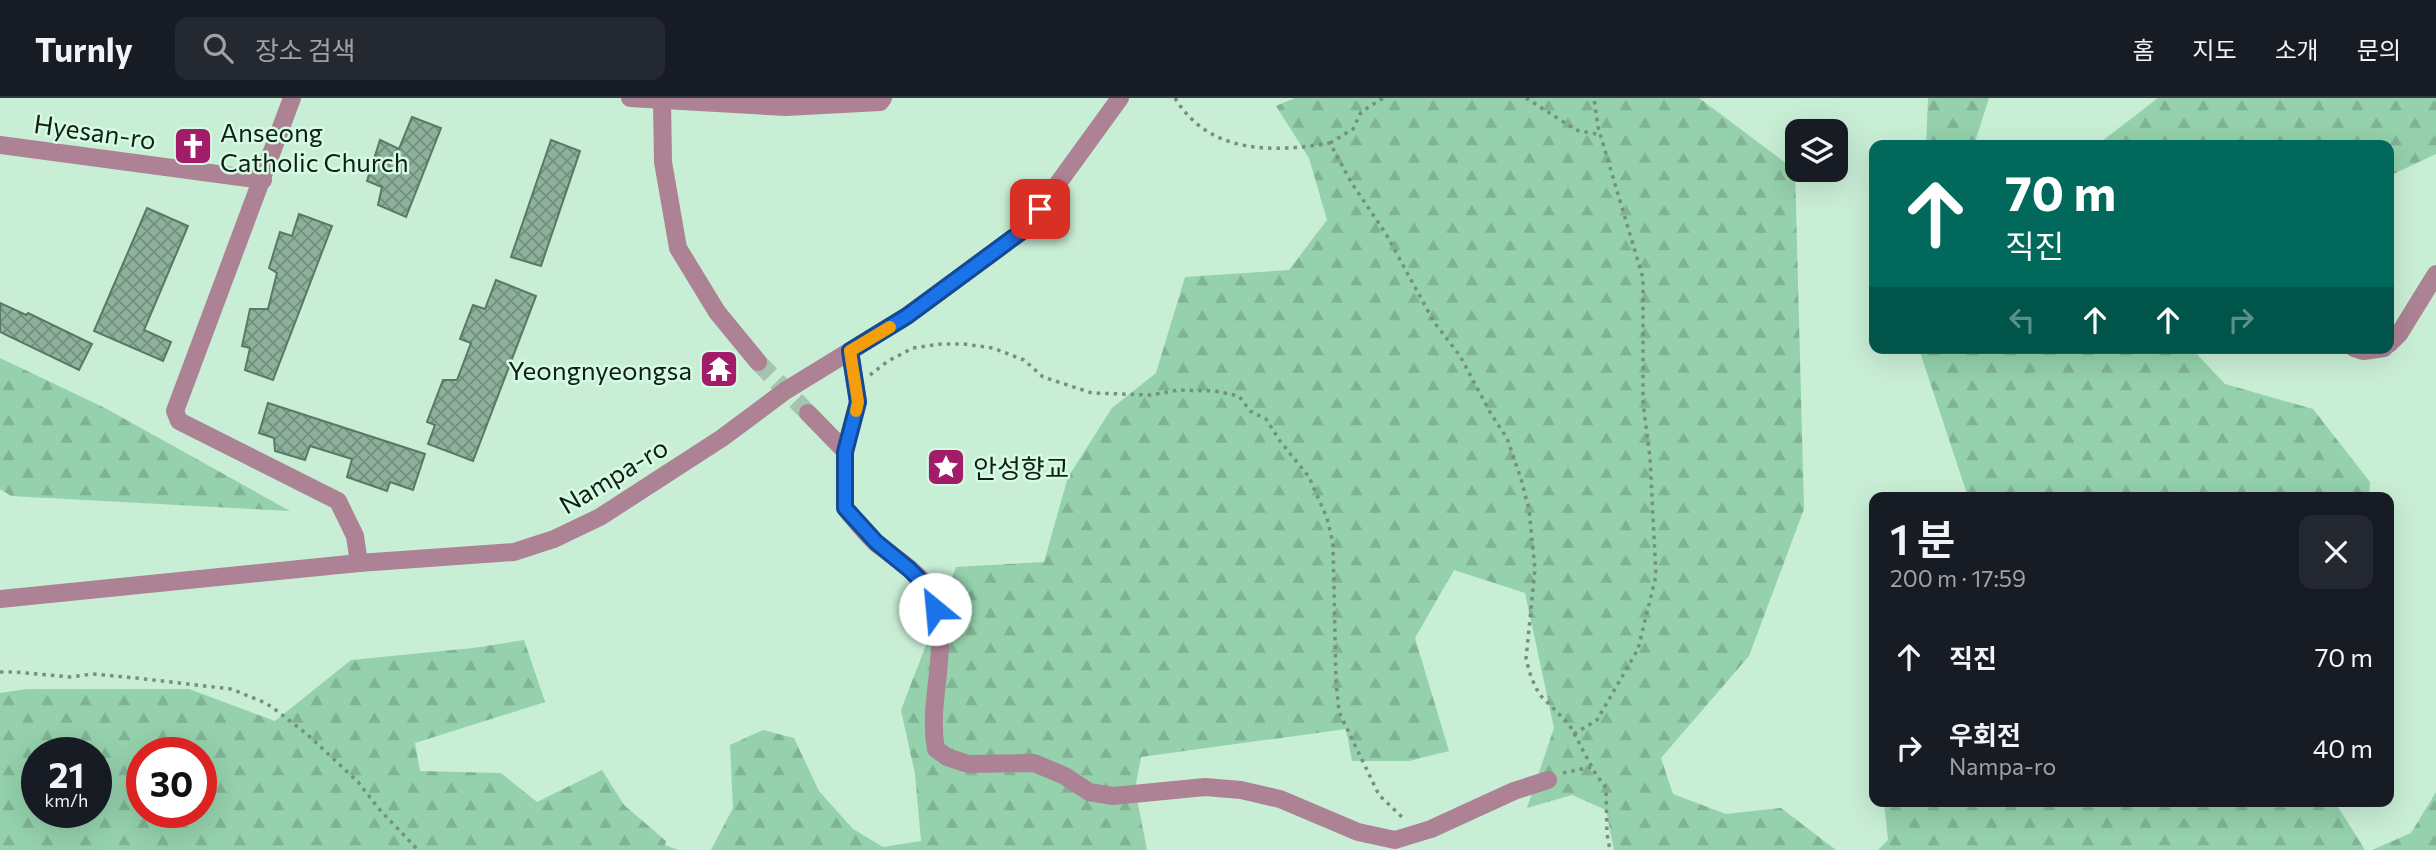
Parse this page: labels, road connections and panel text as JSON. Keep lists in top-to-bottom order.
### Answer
{
  "streets": {
    "street": ["Hyesan-ro", "Nampa-ro"]
  },
  "places": {
    "church": ["Anseong Catholic Church"],
    "temple": ["Yeongnyeongsa"],
    "place": ["안성향교"]
  },
  "page": {
    "header": "Turnly",
    "search": "장소 검색",
    "nav": [
      "홈",
      "지도",
      "소개",
      "문의"
    ],
    "turn": ["70 m", "직진"],
    "heading": ["1 분", "200 m · 17:59"],
    "list": [
      {
        "name": "직진",
        "value": "70 m"
      },
      {
        "name": "우회전",
        "note": "Nampa-ro",
        "value": "40 m"
      }
    ],
    "speed": "21 km/h",
    "limit": "30"
  }
}
